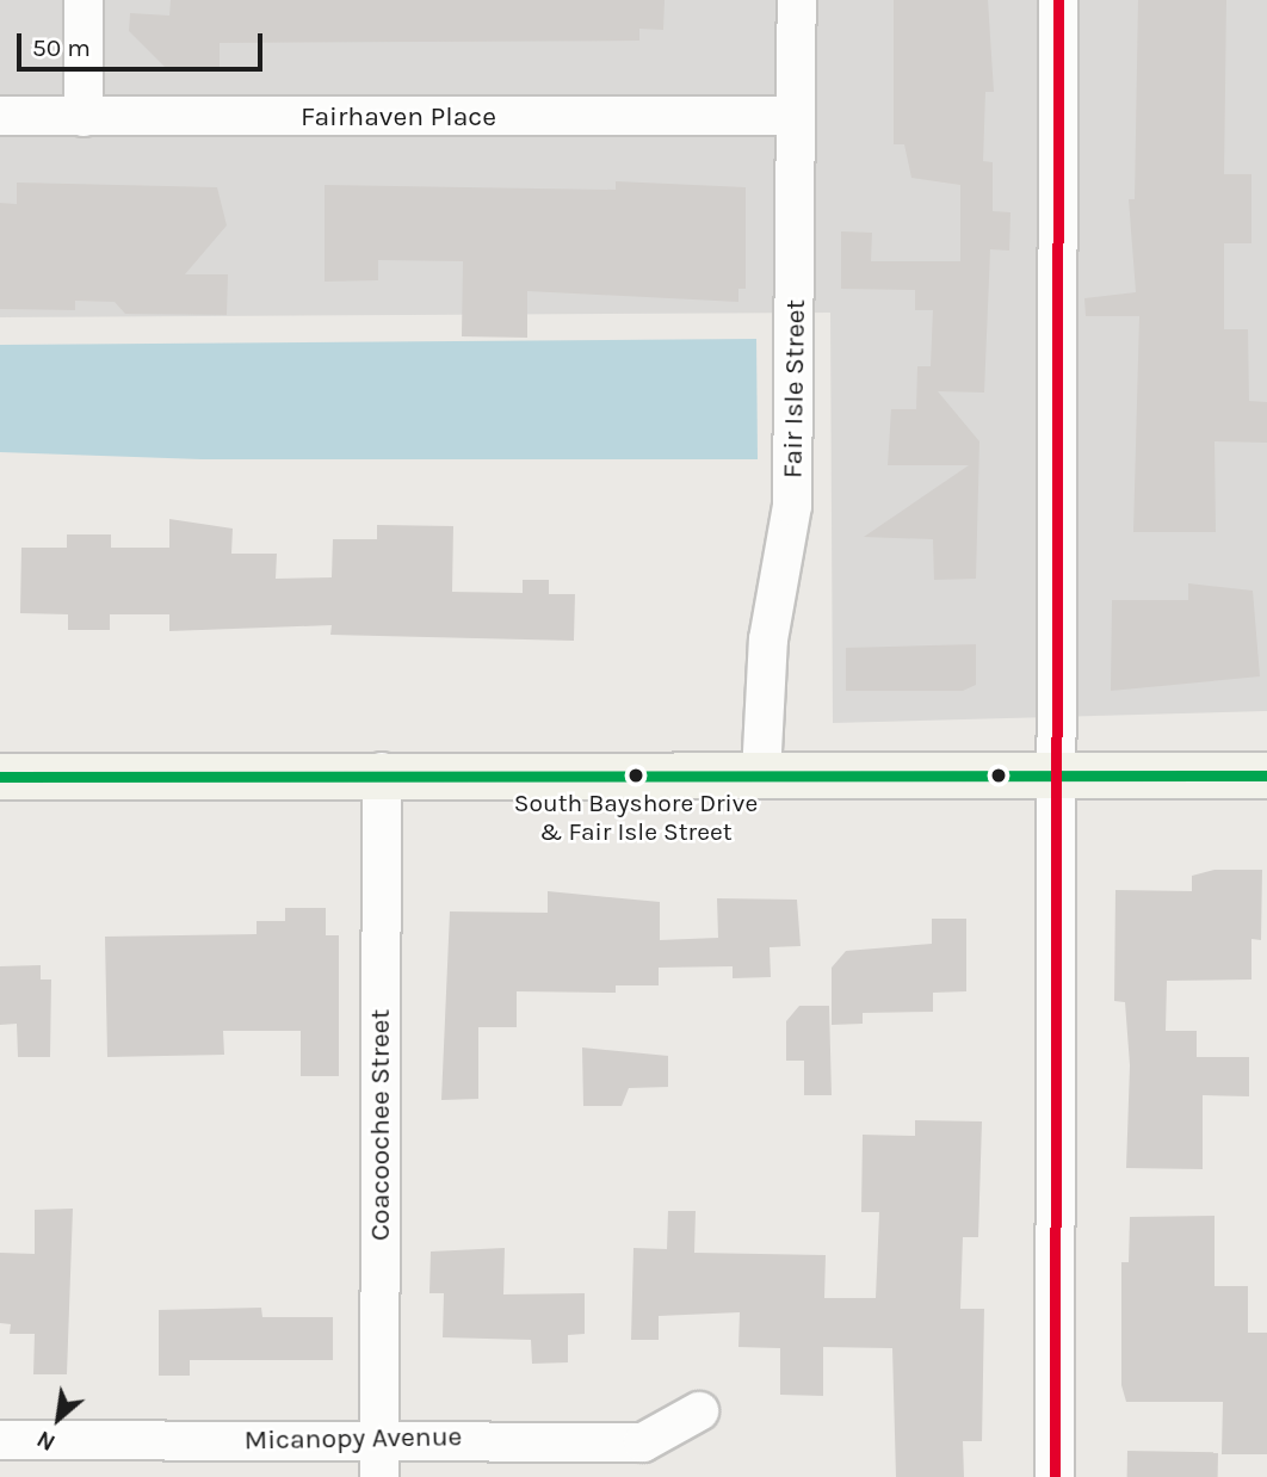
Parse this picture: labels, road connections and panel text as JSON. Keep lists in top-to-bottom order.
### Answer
{
  "streets": {
    "street": [
      "Fairhaven Place",
      "Fair Isle Street",
      "Coacoochee Street",
      "Micanopy Avenue"
    ]
  },
  "crossings": [
    ["Fairhaven Place", "Fair Isle Street"],
    ["Coacoochee Street", "Micanopy Avenue"]
  ],
  "places": ["South Bayshore Drive & Fair Isle Street"],
  "scale_bar": "50 m",
  "north": "bottom left"
}
